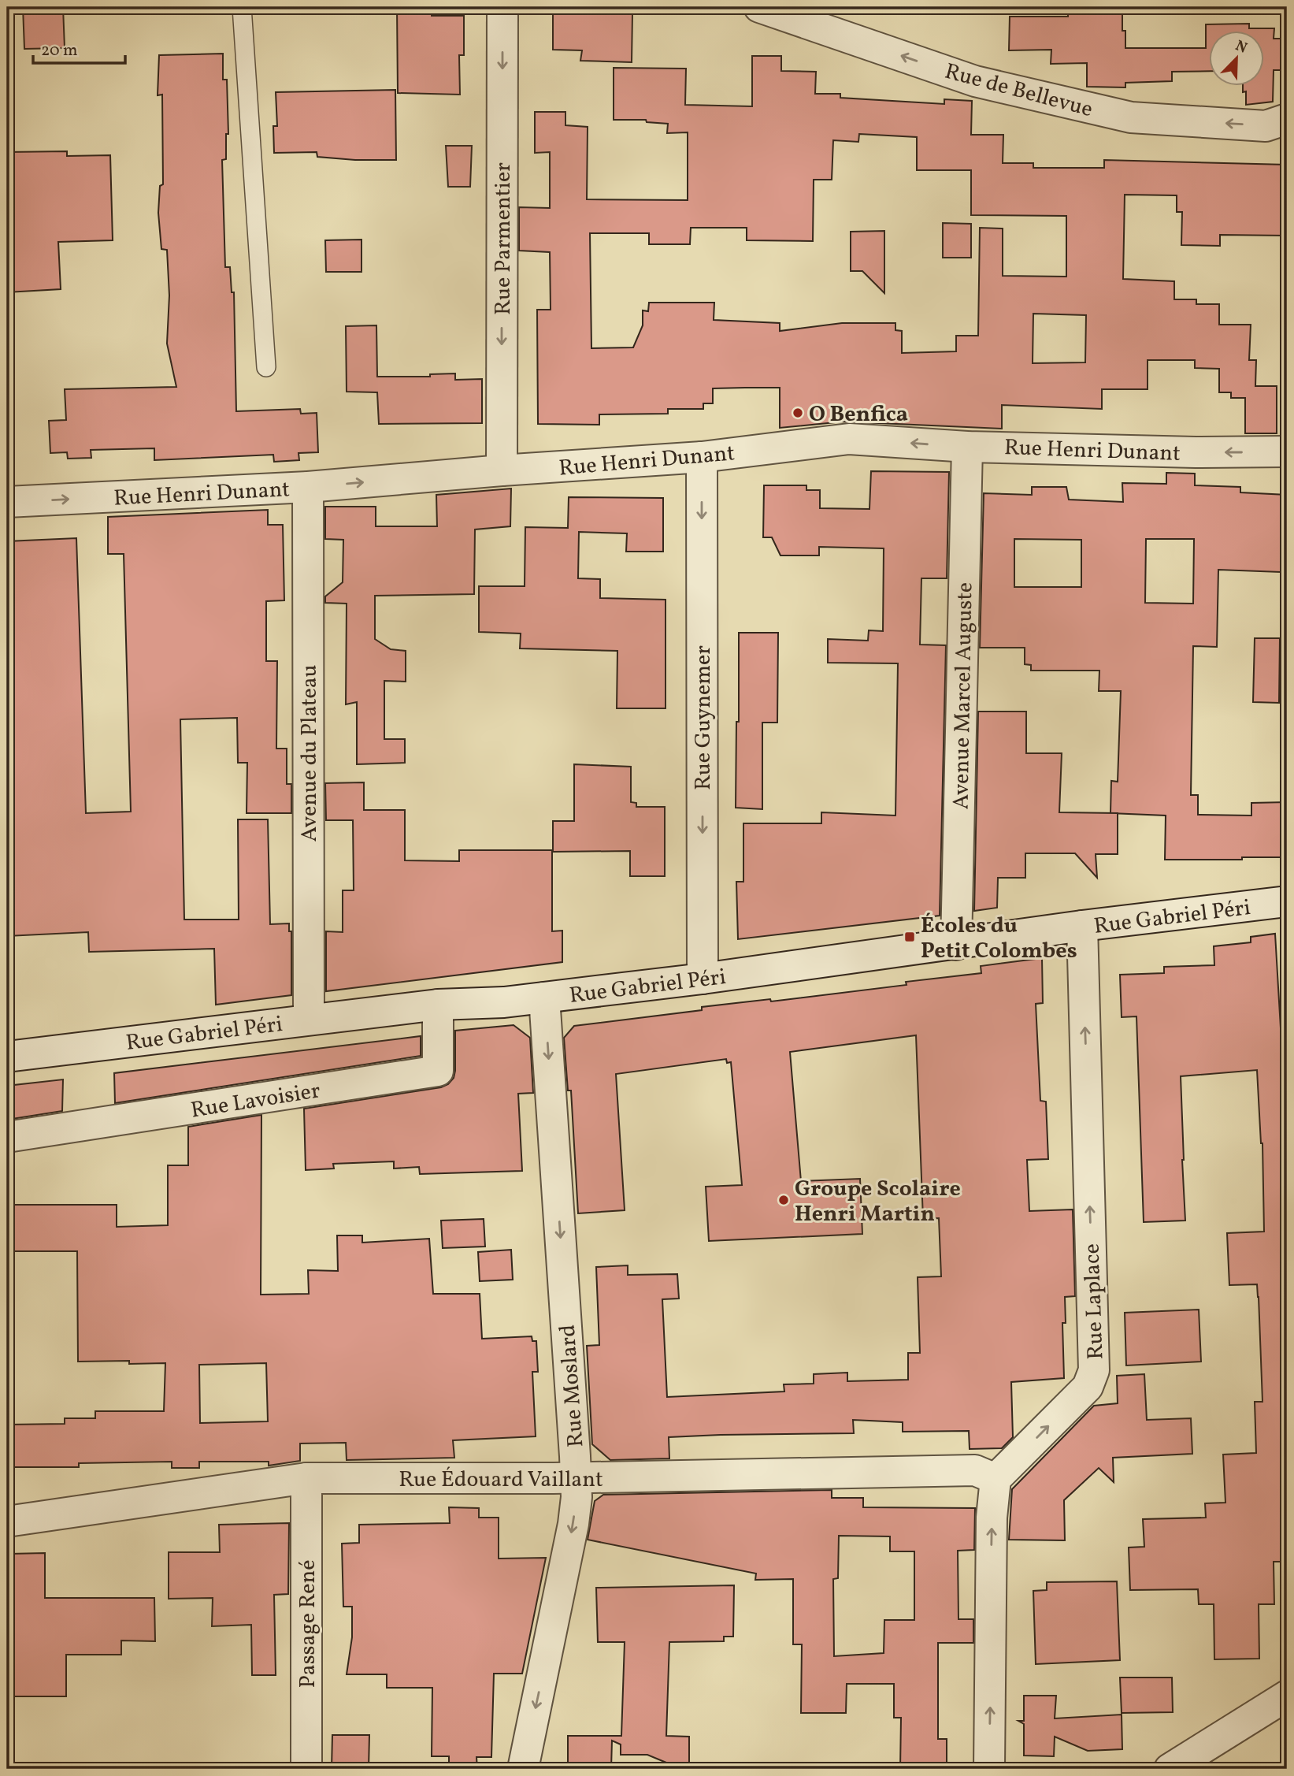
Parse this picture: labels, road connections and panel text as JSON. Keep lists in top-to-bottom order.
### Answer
{
  "streets": {
    "street": [
      "Rue de Bellevue",
      "Rue Parmentier",
      "Rue Henri Dunant",
      "Avenue Marcel Auguste",
      "Rue Guynemer",
      "Avenue du Plateau",
      "Rue Gabriel Péri",
      "Rue Lavoisier",
      "Rue Laplace",
      "Rue Moslard",
      "Rue Édouard Vaillant",
      "Passage René"
    ]
  },
  "crossings": [
    ["Rue Parmentier", "Rue Henri Dunant"],
    ["Rue Henri Dunant", "Avenue Marcel Auguste"],
    ["Rue Henri Dunant", "Rue Guynemer"],
    ["Rue Henri Dunant", "Avenue du Plateau"],
    ["Avenue Marcel Auguste", "Rue Gabriel Péri"],
    ["Rue Guynemer", "Rue Gabriel Péri"],
    ["Avenue du Plateau", "Rue Gabriel Péri"],
    ["Rue Gabriel Péri", "Rue Lavoisier"],
    ["Rue Gabriel Péri", "Rue Laplace"],
    ["Rue Gabriel Péri", "Rue Moslard"],
    ["Rue Laplace", "Rue Édouard Vaillant"],
    ["Rue Moslard", "Rue Édouard Vaillant"],
    ["Rue Édouard Vaillant", "Passage René"]
  ],
  "one_way": [
    "Rue de Bellevue",
    "Rue Parmentier",
    "Rue Guynemer",
    "Rue Laplace",
    "Rue Moslard"
  ],
  "places": {
    "other": ["O Benfica", "Groupe Scolaire Henri Martin"],
    "transit": ["Écoles du Petit Colombes"]
  },
  "scale_bar": "20 m",
  "north": "top right"
}
